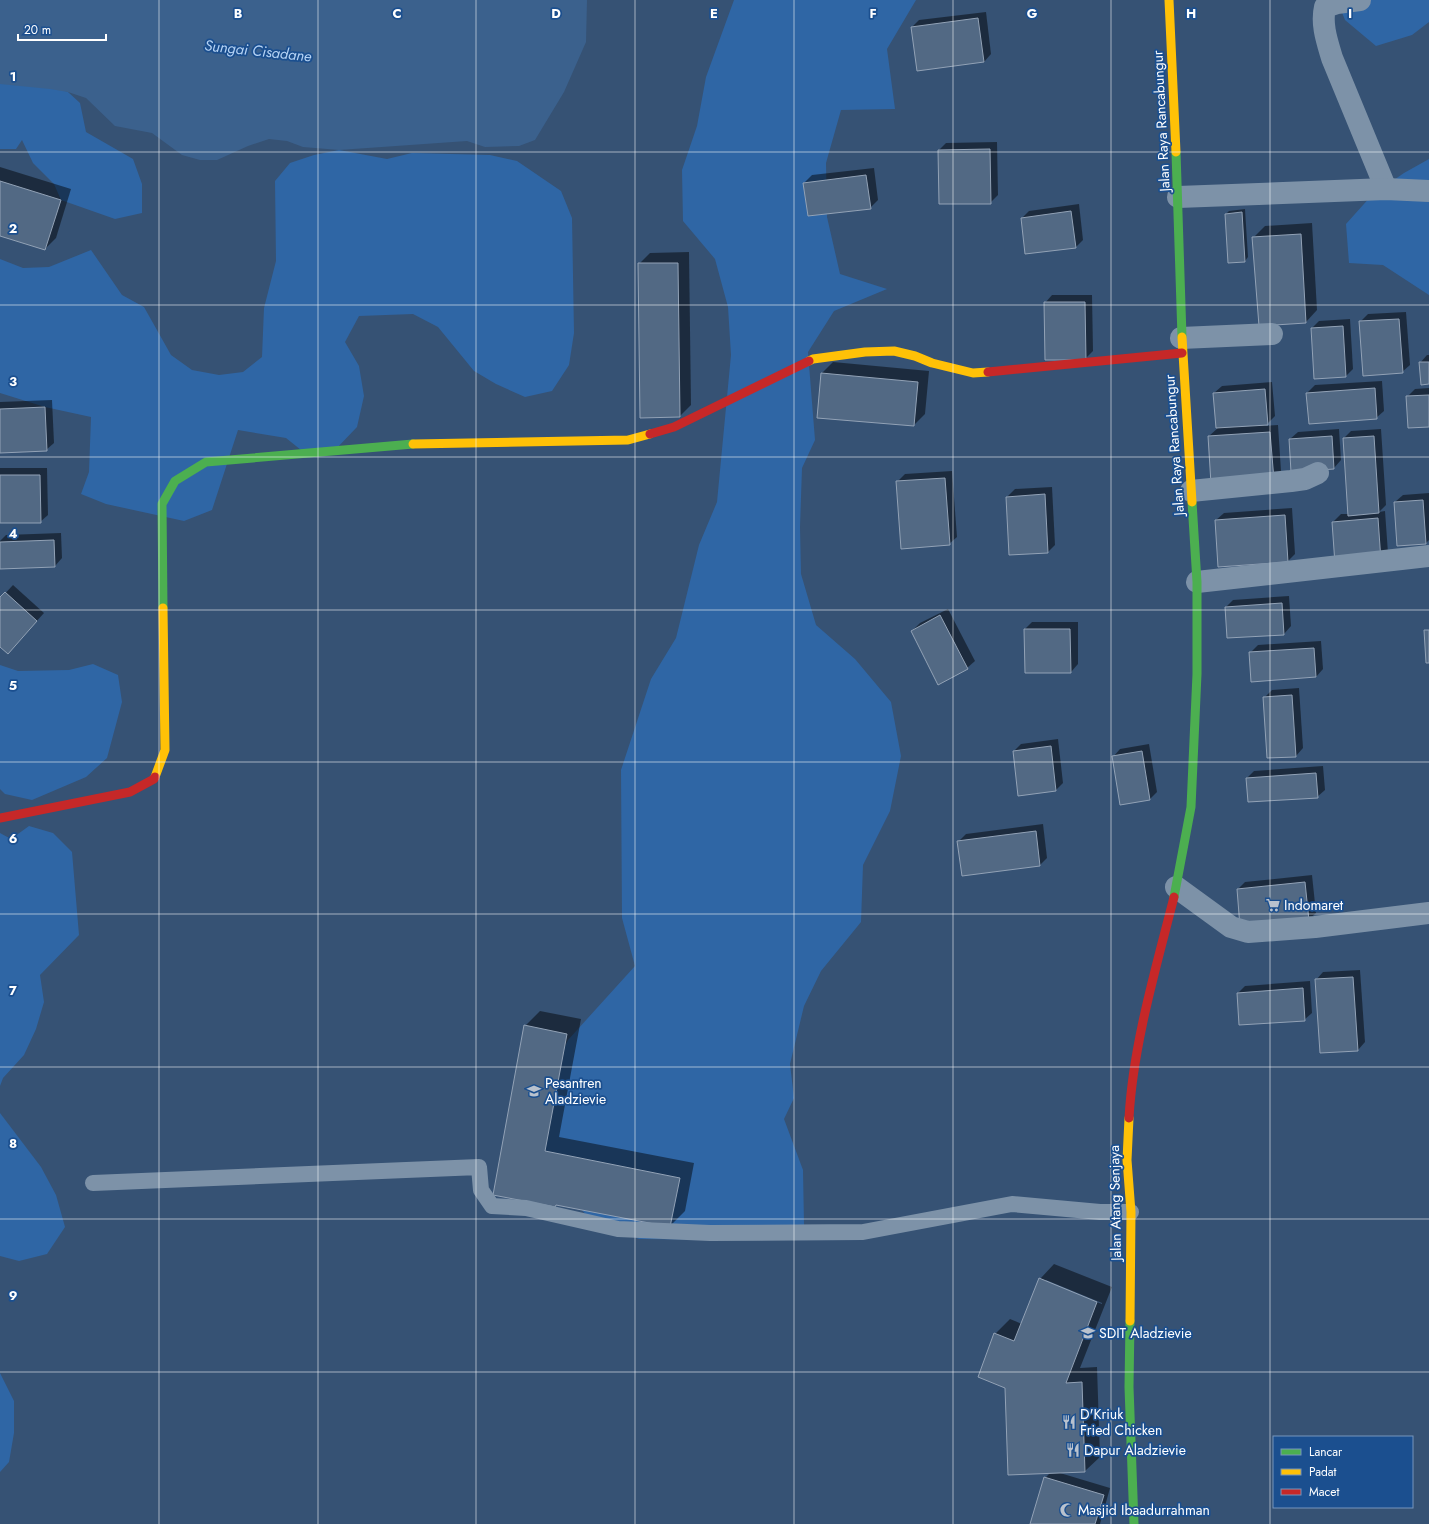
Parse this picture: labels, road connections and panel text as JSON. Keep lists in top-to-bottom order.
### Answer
{
  "streets": {
    "main road": ["Jalan Raya Rancabungur", "Jalan Atang Senjaya"]
  },
  "crossings": [
    ["Jalan Raya Rancabungur", "Jalan Atang Senjaya"]
  ],
  "water": ["Sungai Cisadane"],
  "places": {
    "supermarket": ["Indomaret"],
    "school or university": ["Pesantren Aladzievie", "SDIT Aladzievie"],
    "restaurant": ["D'Kriuk Fried Chicken", "Dapur Aladzievie"],
    "mosque": ["Masjid Ibaadurrahman"]
  },
  "legend": ["Lancar", "Padat", "Macet"],
  "scale_bar": "20 m",
  "grid": {
    "columns": [
      "B",
      "C",
      "D",
      "E",
      "F",
      "G",
      "H",
      "I"
    ],
    "rows": [
      "1",
      "2",
      "3",
      "4",
      "5",
      "6",
      "7",
      "8",
      "9"
    ]
  }
}
